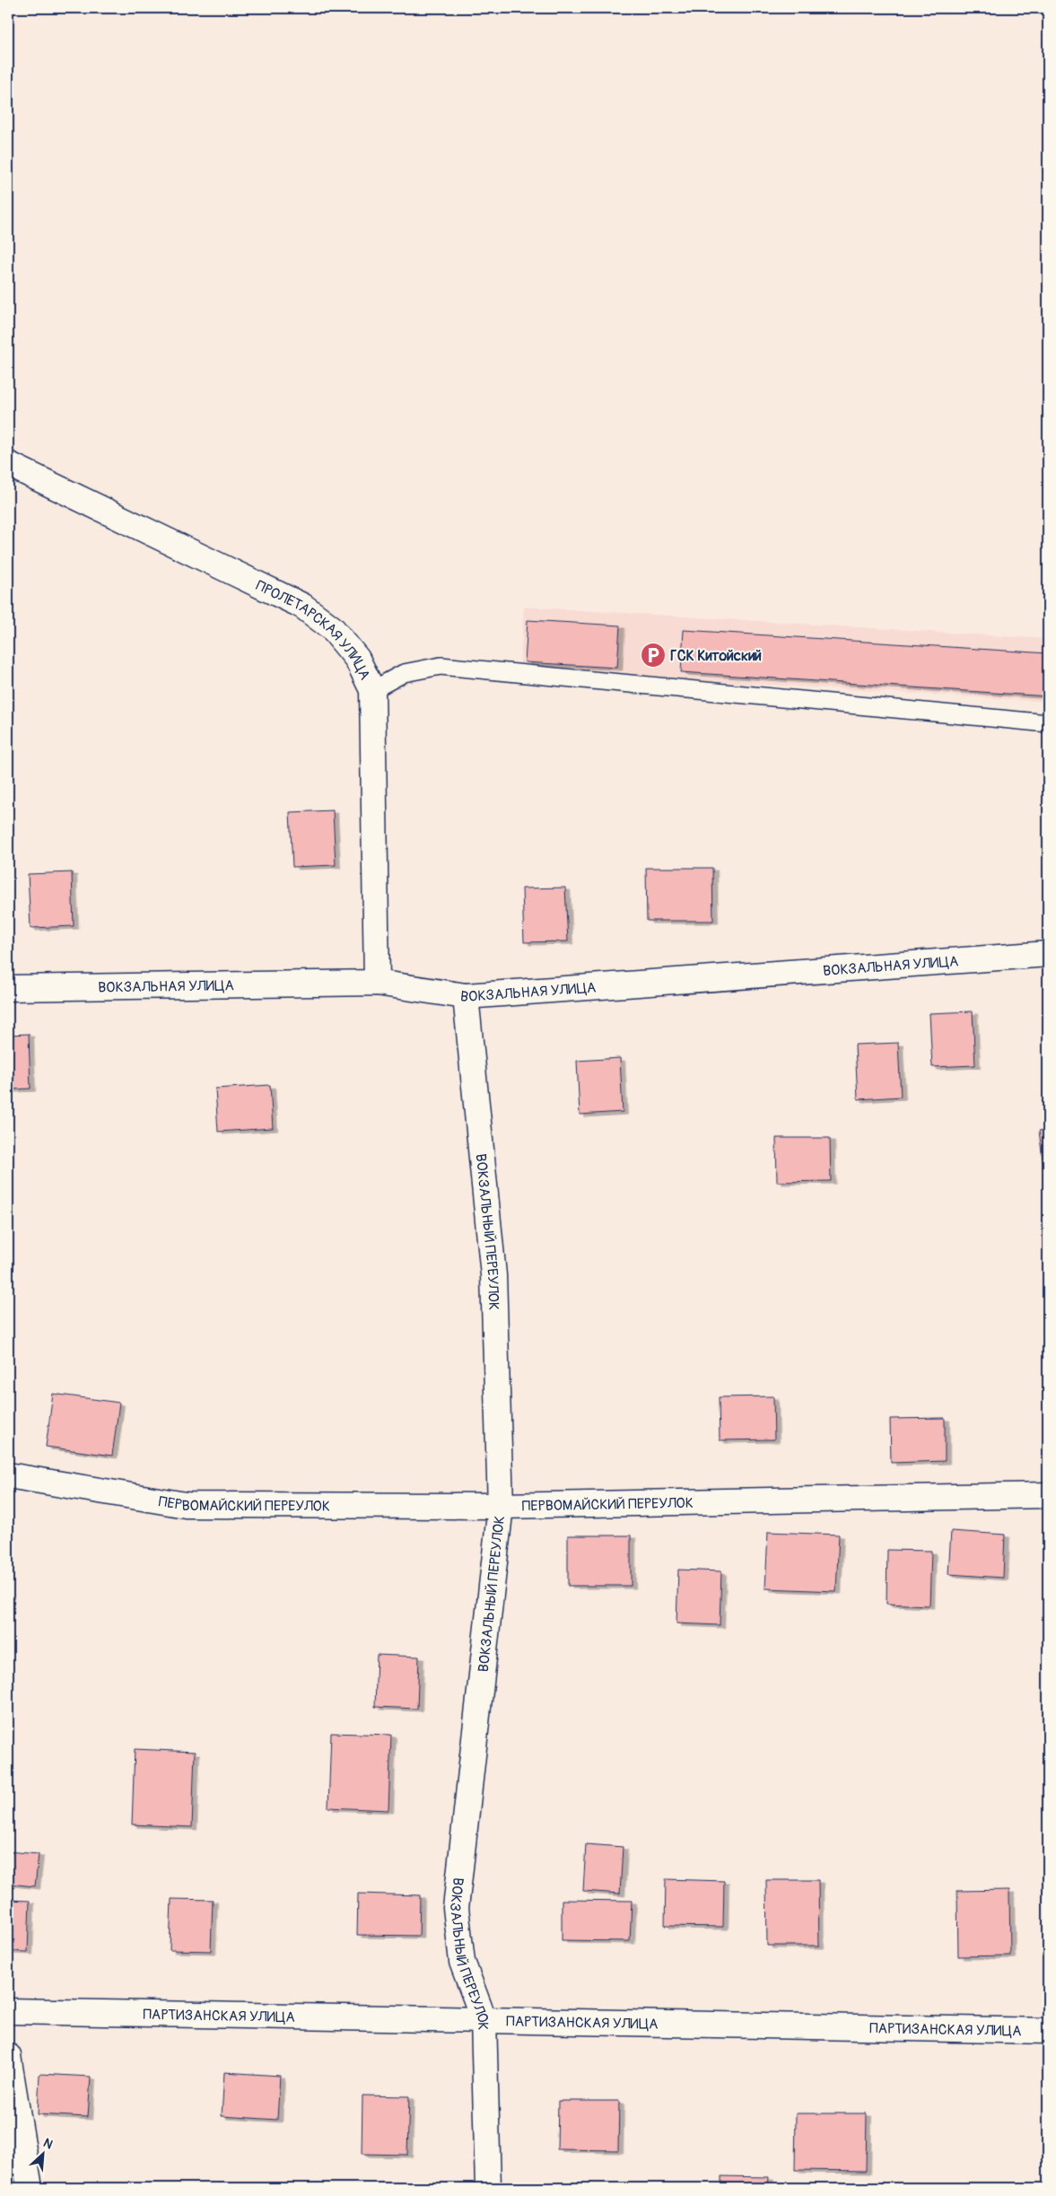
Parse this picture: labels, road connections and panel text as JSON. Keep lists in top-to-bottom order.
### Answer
{
  "streets": {
    "street": [
      "ПРОЛЕТАРСКАЯ УЛИЦА",
      "ВОКЗАЛЬНАЯ УЛИЦА",
      "ВОКЗАЛЬНЫЙ ПЕРЕУЛОК",
      "ПЕРВОМАЙСКИЙ ПЕРЕУЛОК",
      "ПАРТИЗАНСКАЯ УЛИЦА"
    ]
  },
  "crossings": [
    ["ПРОЛЕТАРСКАЯ УЛИЦА", "ВОКЗАЛЬНАЯ УЛИЦА"],
    ["ВОКЗАЛЬНАЯ УЛИЦА", "ВОКЗАЛЬНЫЙ ПЕРЕУЛОК"],
    ["ВОКЗАЛЬНЫЙ ПЕРЕУЛОК", "ПЕРВОМАЙСКИЙ ПЕРЕУЛОК"],
    ["ВОКЗАЛЬНЫЙ ПЕРЕУЛОК", "ПАРТИЗАНСКАЯ УЛИЦА"]
  ],
  "places": {
    "parking": ["ГСК Китойский"]
  },
  "north": "top right"
}
